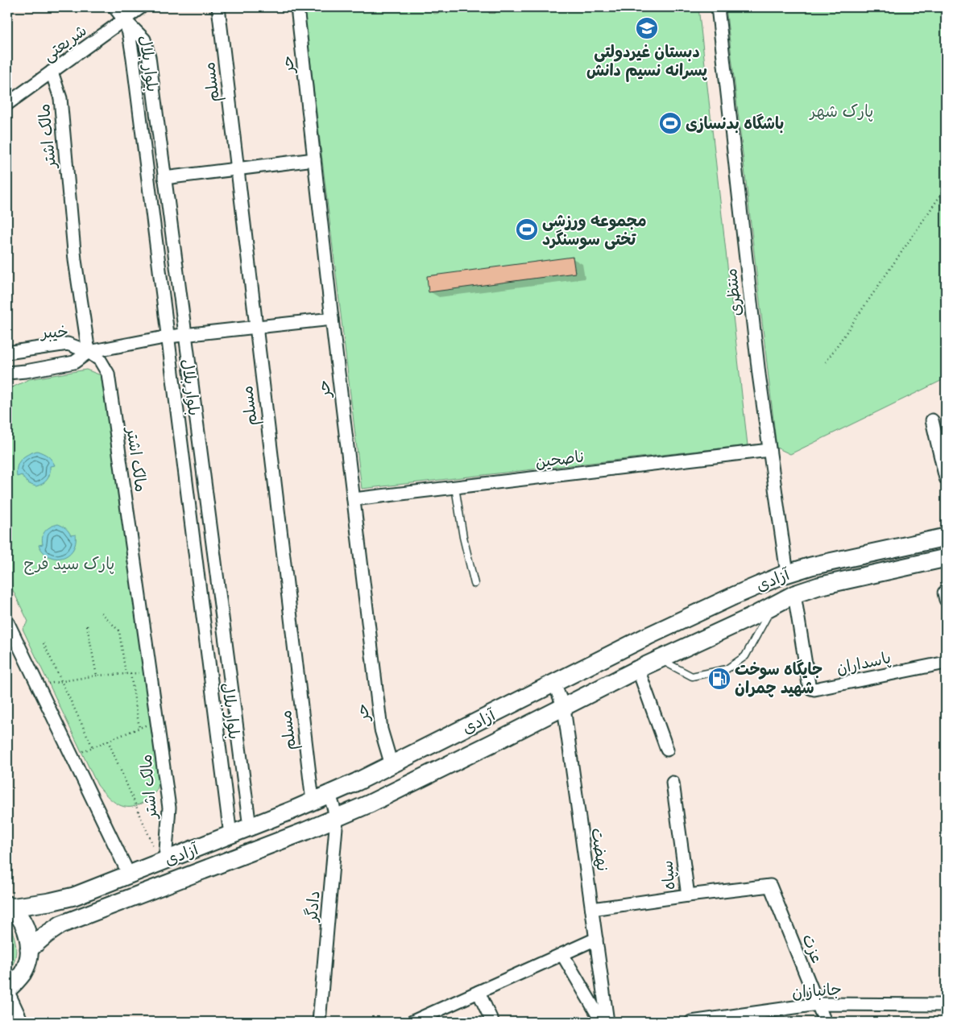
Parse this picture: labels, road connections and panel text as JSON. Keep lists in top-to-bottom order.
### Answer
{
  "streets": {
    "main road": ["آزادی"],
    "street": [
      "شریعتی",
      "بلوار بلال",
      "حر",
      "مسلم",
      "مالک اشتر",
      "منتظری",
      "خیبر",
      "ناصحین",
      "پاسداران",
      "نهضت",
      "سپاه",
      "دادگر",
      "عزت",
      "جانبازان"
    ]
  },
  "crossings": [
    ["شریعتی", "بلوار بلال"],
    ["شریعتی", "مالک اشتر"],
    ["بلوار بلال", "آزادی"],
    ["حر", "ناصحین"],
    ["حر", "آزادی"],
    ["مسلم", "آزادی"],
    ["مالک اشتر", "خیبر"],
    ["مالک اشتر", "آزادی"],
    ["منتظری", "ناصحین"],
    ["منتظری", "آزادی"],
    ["آزادی", "پاسداران"],
    ["آزادی", "نهضت"],
    ["آزادی", "دادگر"],
    ["نهضت", "سپاه"],
    ["سپاه", "عزت"],
    ["عزت", "جانبازان"]
  ],
  "parks": ["پارک شهر", "پارک سید فرج"],
  "places": {
    "school or university": ["دبستان غیردولتی پسرانه نسیم دانش"],
    "sports": ["باشگاه بدنسازی", "مجموعه ورزشی تختی سوسنگرد"],
    "fuel station": ["جایگاه سوخت شهید چمران"]
  }
}
